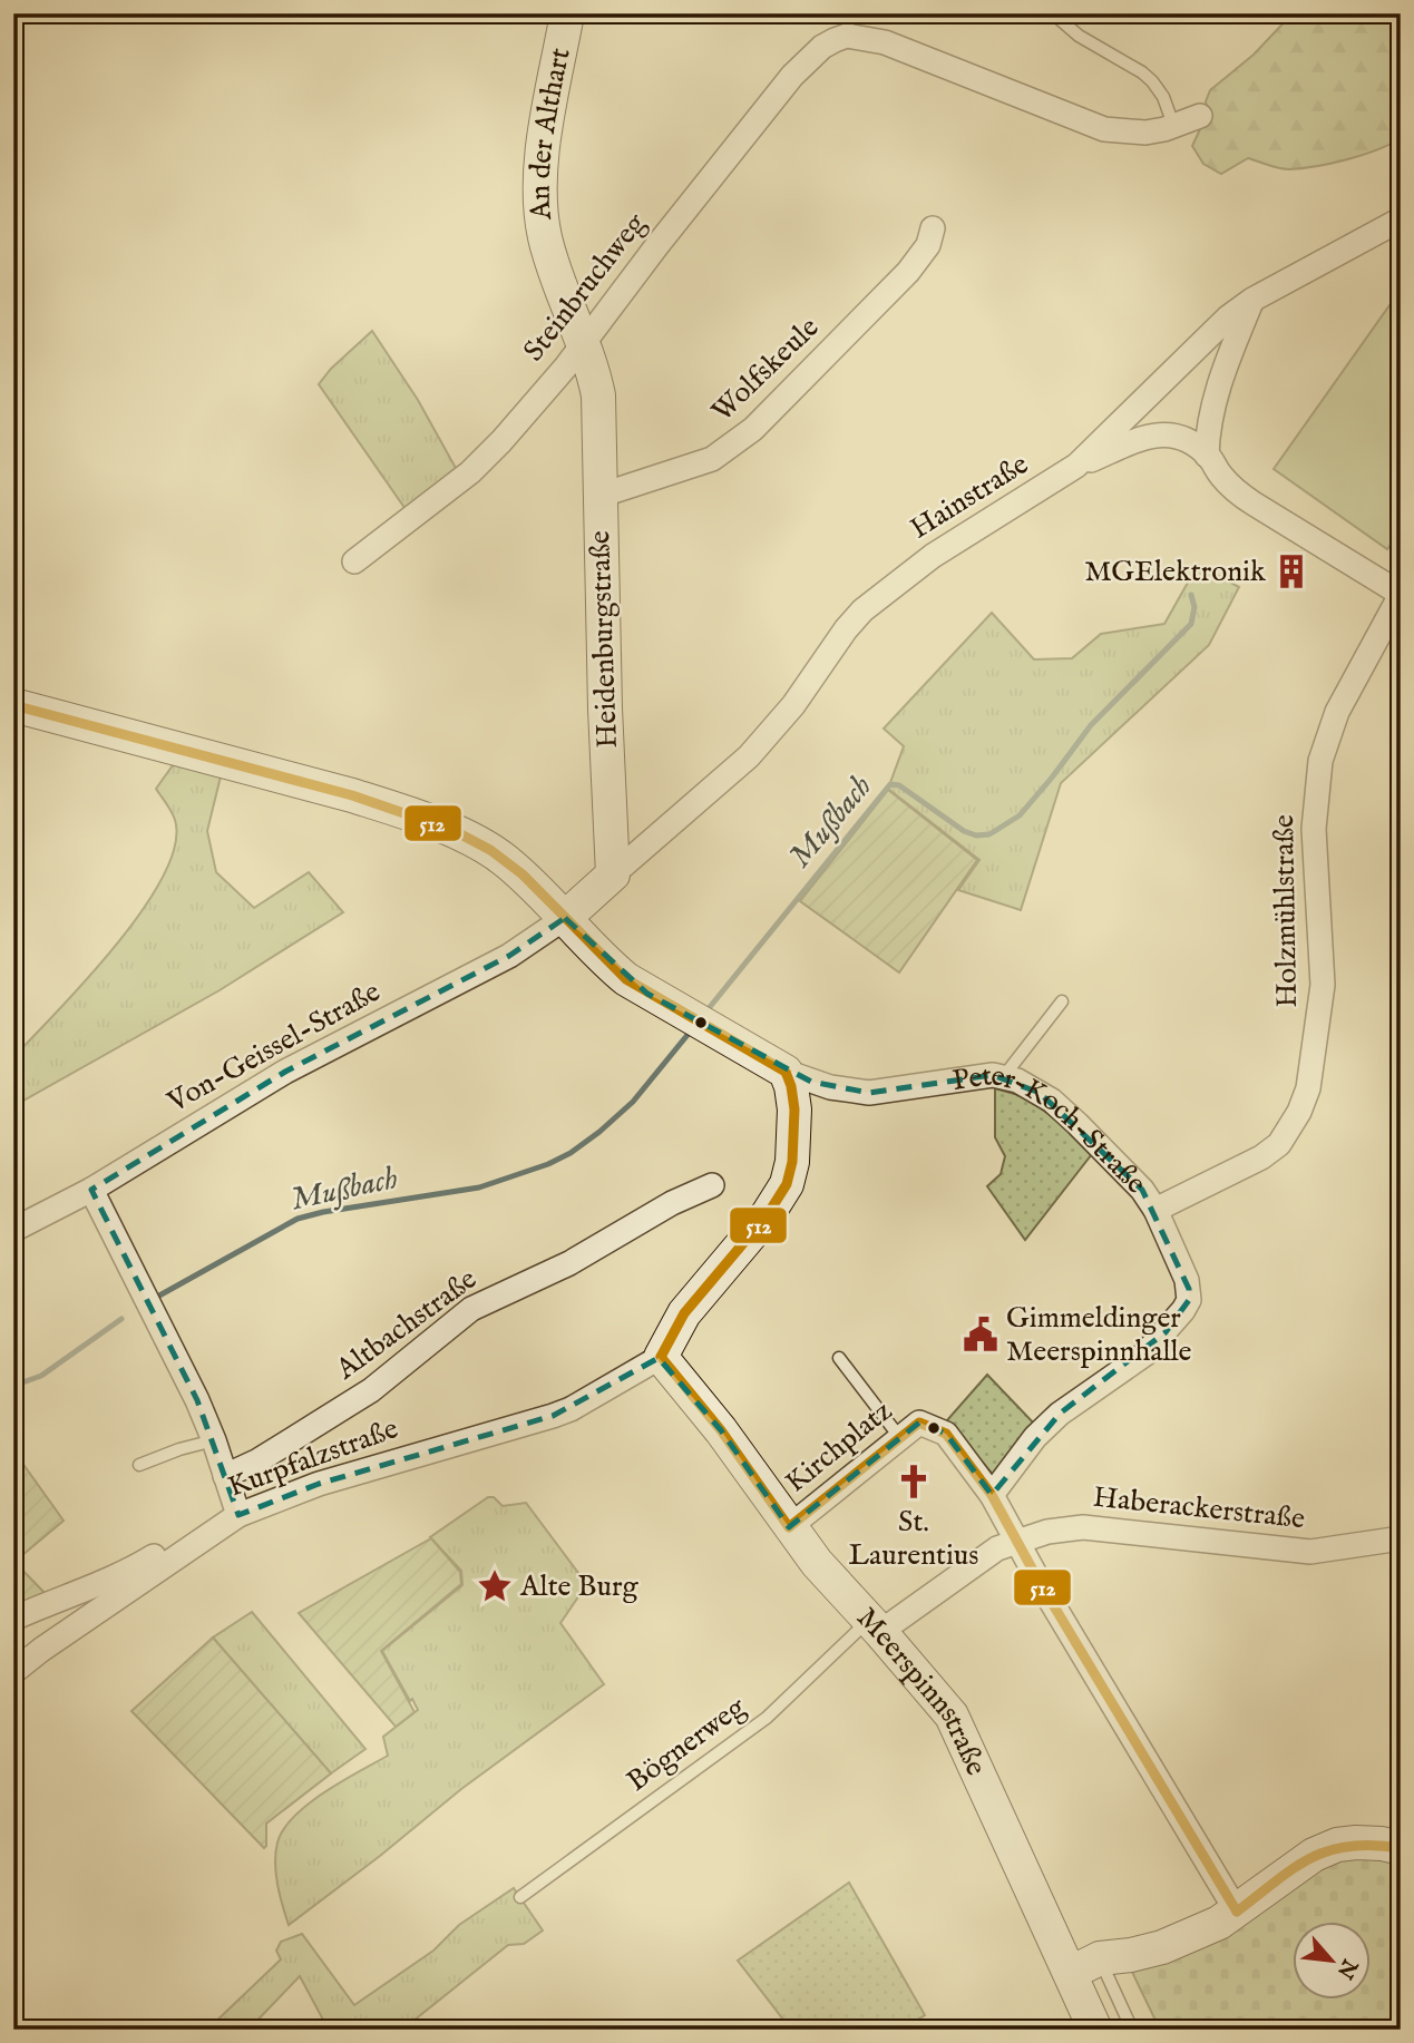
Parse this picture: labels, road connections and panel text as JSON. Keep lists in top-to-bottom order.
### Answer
{
  "streets": {
    "street": [
      "An der Althart",
      "Steinbruchweg",
      "Wolfskeule",
      "Hainstraße",
      "Heidenburgstraße",
      "Holzmühlstraße",
      "Von-Geissel-Straße",
      "Peter-Koch-Straße",
      "Altbachstraße",
      "Kirchplatz",
      "Kurpfalzstraße",
      "Haberackerstraße",
      "Meerspinnstraße"
    ],
    "lane": ["Bögnerweg"]
  },
  "crossings": [
    ["An der Althart", "Steinbruchweg"],
    ["An der Althart", "Heidenburgstraße"],
    ["Steinbruchweg", "Heidenburgstraße"],
    ["Wolfskeule", "Heidenburgstraße"],
    ["Hainstraße", "Heidenburgstraße"],
    ["Holzmühlstraße", "Peter-Koch-Straße"],
    ["Von-Geissel-Straße", "Peter-Koch-Straße"],
    ["Peter-Koch-Straße", "Kirchplatz"],
    ["Kirchplatz", "Meerspinnstraße"],
    ["Kurpfalzstraße", "Meerspinnstraße"],
    ["Haberackerstraße", "Meerspinnstraße"],
    ["Haberackerstraße", "Bögnerweg"],
    ["Meerspinnstraße", "Bögnerweg"]
  ],
  "water": ["Mußbach"],
  "places": {
    "building": ["MGElektronik"],
    "public building": ["Gimmeldinger Meerspinnhalle"],
    "church": ["St. Laurentius"],
    "place": ["Alte Burg"]
  },
  "lines": ["transit line 512"],
  "north": "bottom right"
}
